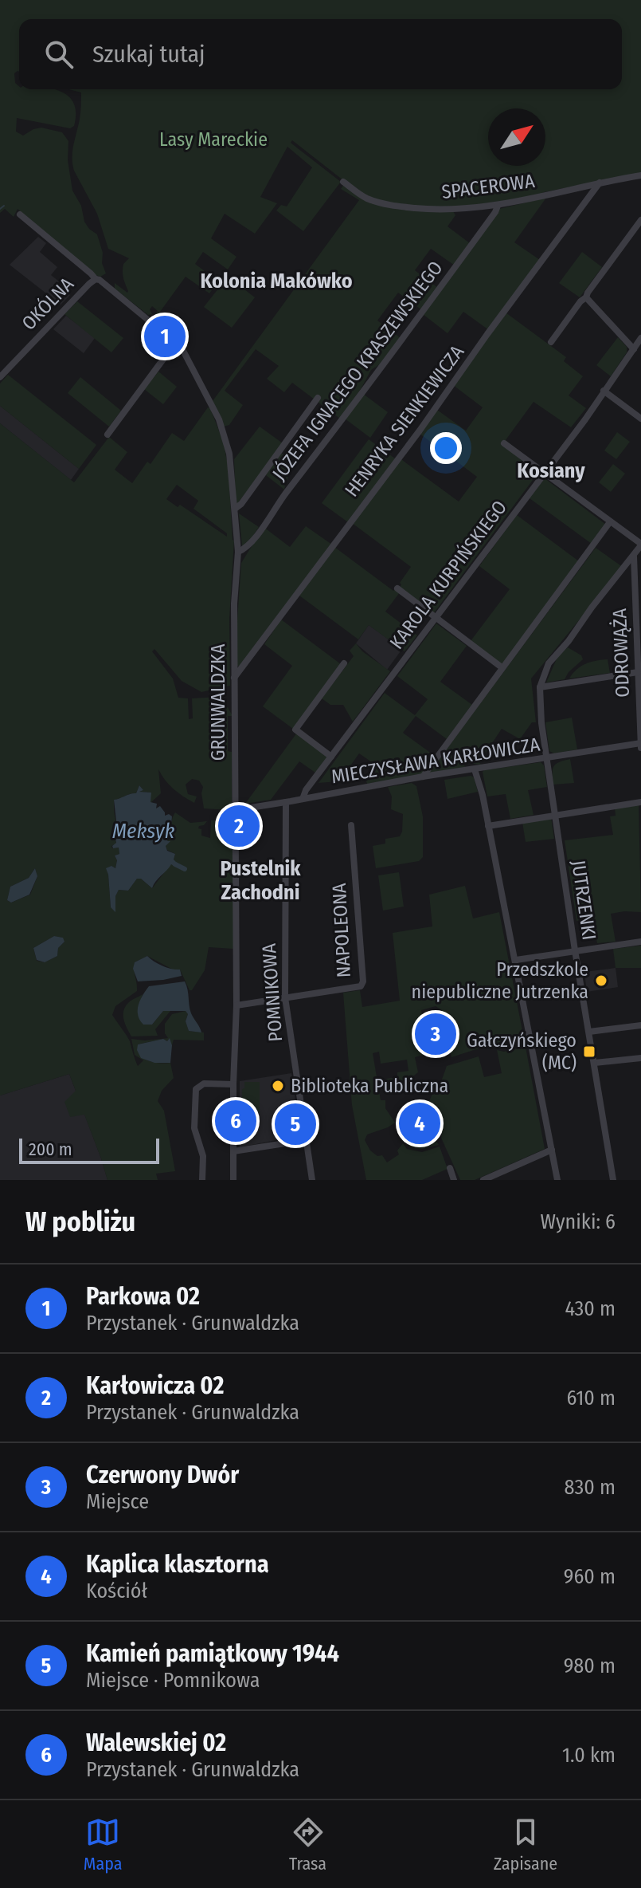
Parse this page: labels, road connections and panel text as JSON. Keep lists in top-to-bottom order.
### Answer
{
  "streets": {
    "street": [
      "SPACEROWA",
      "OKÓLNA",
      "JÓZEFA IGNACEGO KRASZEWSKIEGO",
      "HENRYKA SIENKIEWICZA",
      "KAROLA KURPIŃSKIEGO",
      "ODROWĄŻA",
      "GRUNWALDZKA",
      "MIECZYSŁAWA KARŁOWICZA",
      "JUTRZENKI",
      "NAPOLEONA",
      "POMNIKOWA"
    ]
  },
  "crossings": [
    ["SPACEROWA", "JÓZEFA IGNACEGO KRASZEWSKIEGO"],
    ["SPACEROWA", "HENRYKA SIENKIEWICZA"],
    ["OKÓLNA", "GRUNWALDZKA"],
    ["JÓZEFA IGNACEGO KRASZEWSKIEGO", "GRUNWALDZKA"],
    ["HENRYKA SIENKIEWICZA", "GRUNWALDZKA"],
    ["KAROLA KURPIŃSKIEGO", "MIECZYSŁAWA KARŁOWICZA"],
    ["ODROWĄŻA", "MIECZYSŁAWA KARŁOWICZA"],
    ["ODROWĄŻA", "JUTRZENKI"],
    ["GRUNWALDZKA", "MIECZYSŁAWA KARŁOWICZA"],
    ["GRUNWALDZKA", "NAPOLEONA"],
    ["MIECZYSŁAWA KARŁOWICZA", "JUTRZENKI"],
    ["MIECZYSŁAWA KARŁOWICZA", "POMNIKOWA"],
    ["NAPOLEONA", "POMNIKOWA"]
  ],
  "districts": ["Kolonia Makówko", "Kosiany", "Pustelnik Zachodni"],
  "water": ["Meksyk"],
  "parks": ["Lasy Mareckie"],
  "places": {
    "other": ["Przedszkole niepubliczne Jutrzenka", "Biblioteka Publiczna"],
    "transit": ["Gałczyńskiego (MC)"]
  },
  "scale_bar": "200 m",
  "north": "top right",
  "page": {
    "search": "Szukaj tutaj",
    "pins": [
      "1",
      "2",
      "3",
      "6",
      "4",
      "5"
    ],
    "scale": "200 m",
    "heading": ["W pobliżu", "Wyniki: 6"],
    "list": [
      {
        "mark": "1",
        "name": "Parkowa 02",
        "note": "Przystanek · Grunwaldzka",
        "value": "430 m"
      },
      {
        "mark": "2",
        "name": "Karłowicza 02",
        "note": "Przystanek · Grunwaldzka",
        "value": "610 m"
      },
      {
        "mark": "3",
        "name": "Czerwony Dwór",
        "note": "Miejsce",
        "value": "830 m"
      },
      {
        "mark": "4",
        "name": "Kaplica klasztorna",
        "note": "Kościół",
        "value": "960 m"
      },
      {
        "mark": "5",
        "name": "Kamień pamiątkowy 1944",
        "note": "Miejsce · Pomnikowa",
        "value": "980 m"
      },
      {
        "mark": "6",
        "name": "Walewskiej 02",
        "note": "Przystanek · Grunwaldzka",
        "value": "1.0 km"
      }
    ],
    "nav": ["Mapa", "Trasa", "Zapisane"]
  }
}
